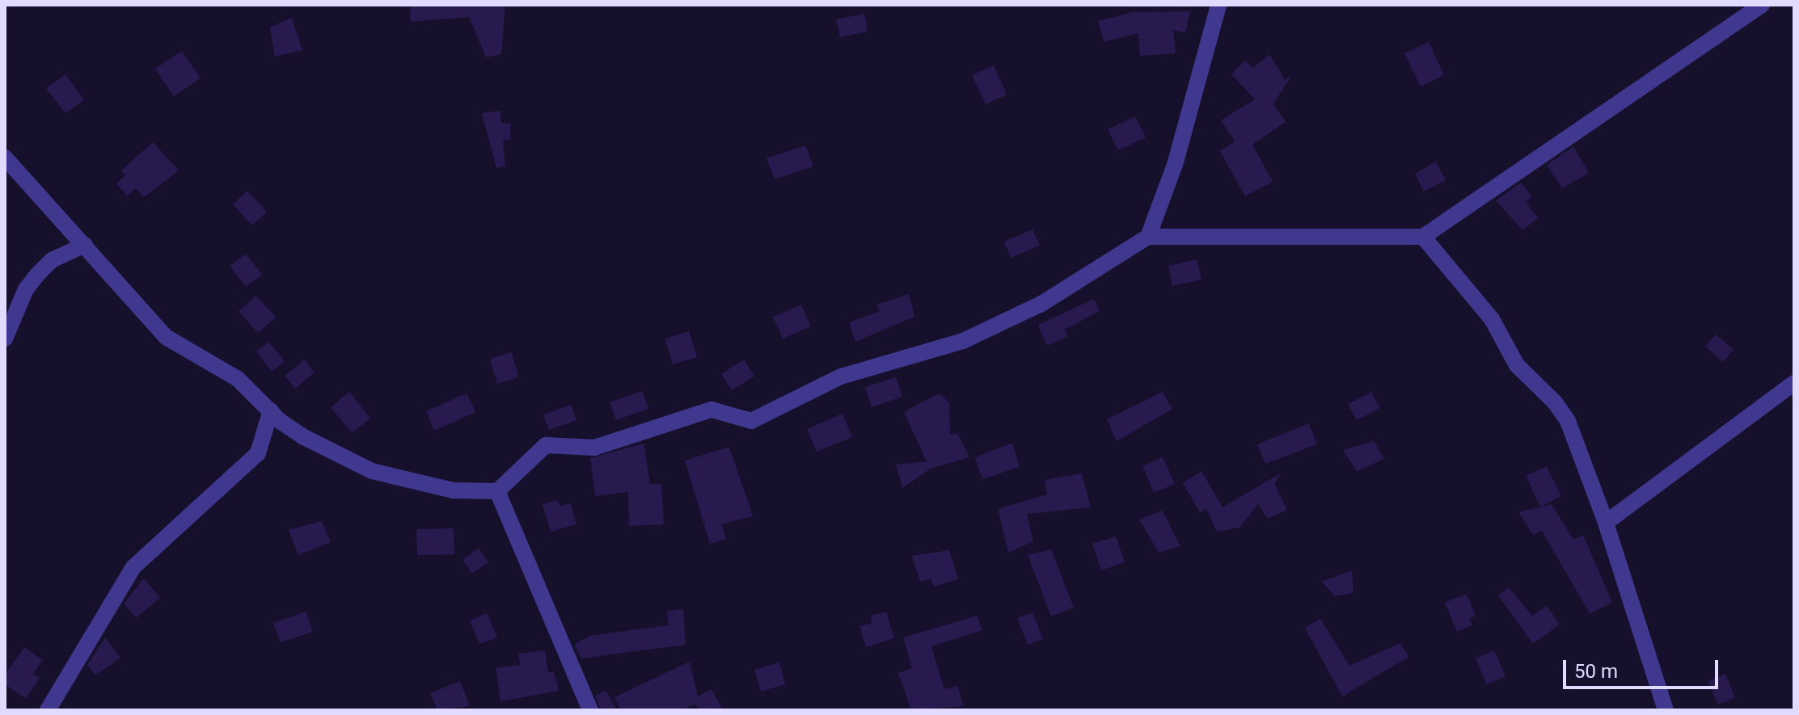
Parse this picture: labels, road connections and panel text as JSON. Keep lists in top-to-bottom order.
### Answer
{
  "scale_bar": "50 m"
}
